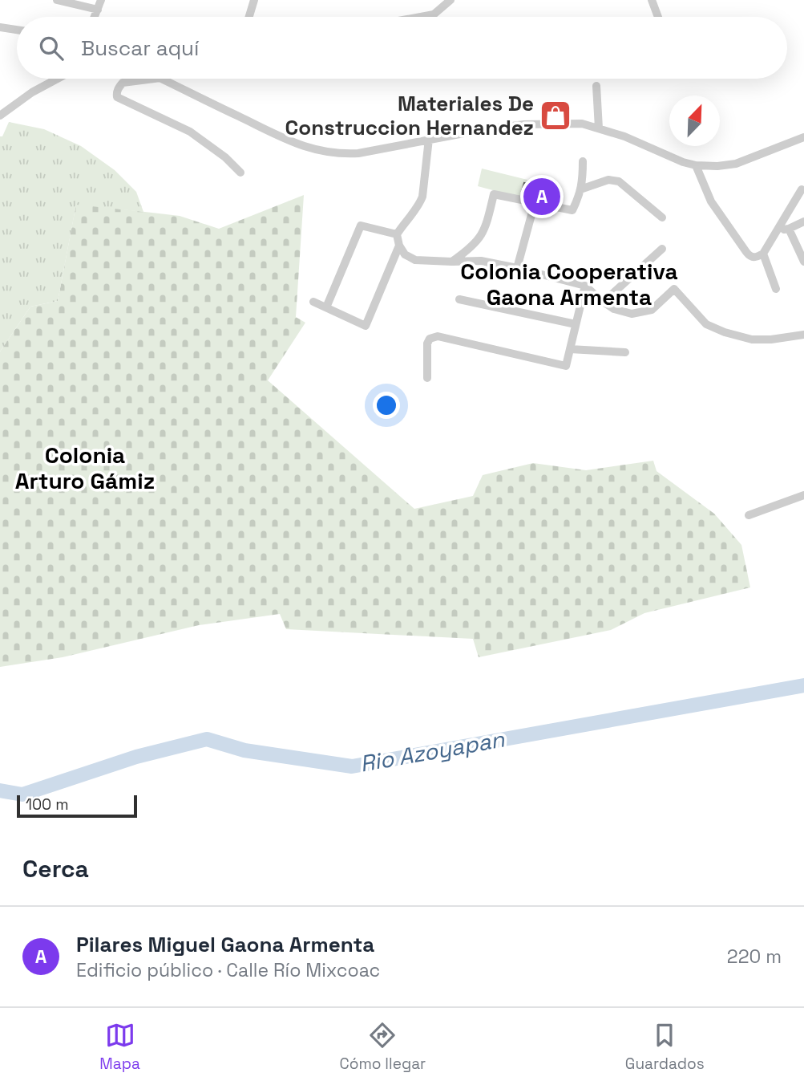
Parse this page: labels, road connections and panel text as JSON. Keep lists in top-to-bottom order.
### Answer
{
  "districts": ["Colonia Cooperativa Gaona Armenta", "Colonia Arturo Gámiz"],
  "water": ["Rio Azoyapan"],
  "places": {
    "shop": ["Materiales De Construccion Hernandez"]
  },
  "scale_bar": "100 m",
  "north": "top right",
  "page": {
    "search": "Buscar aquí",
    "pins": "A",
    "scale": "100 m",
    "heading": "Cerca",
    "list": [
      {
        "mark": "A",
        "name": "Pilares Miguel Gaona Armenta",
        "note": "Edificio público · Calle Río Mixcoac",
        "value": "220 m"
      }
    ],
    "nav": ["Mapa", "Cómo llegar", "Guardados"]
  }
}
